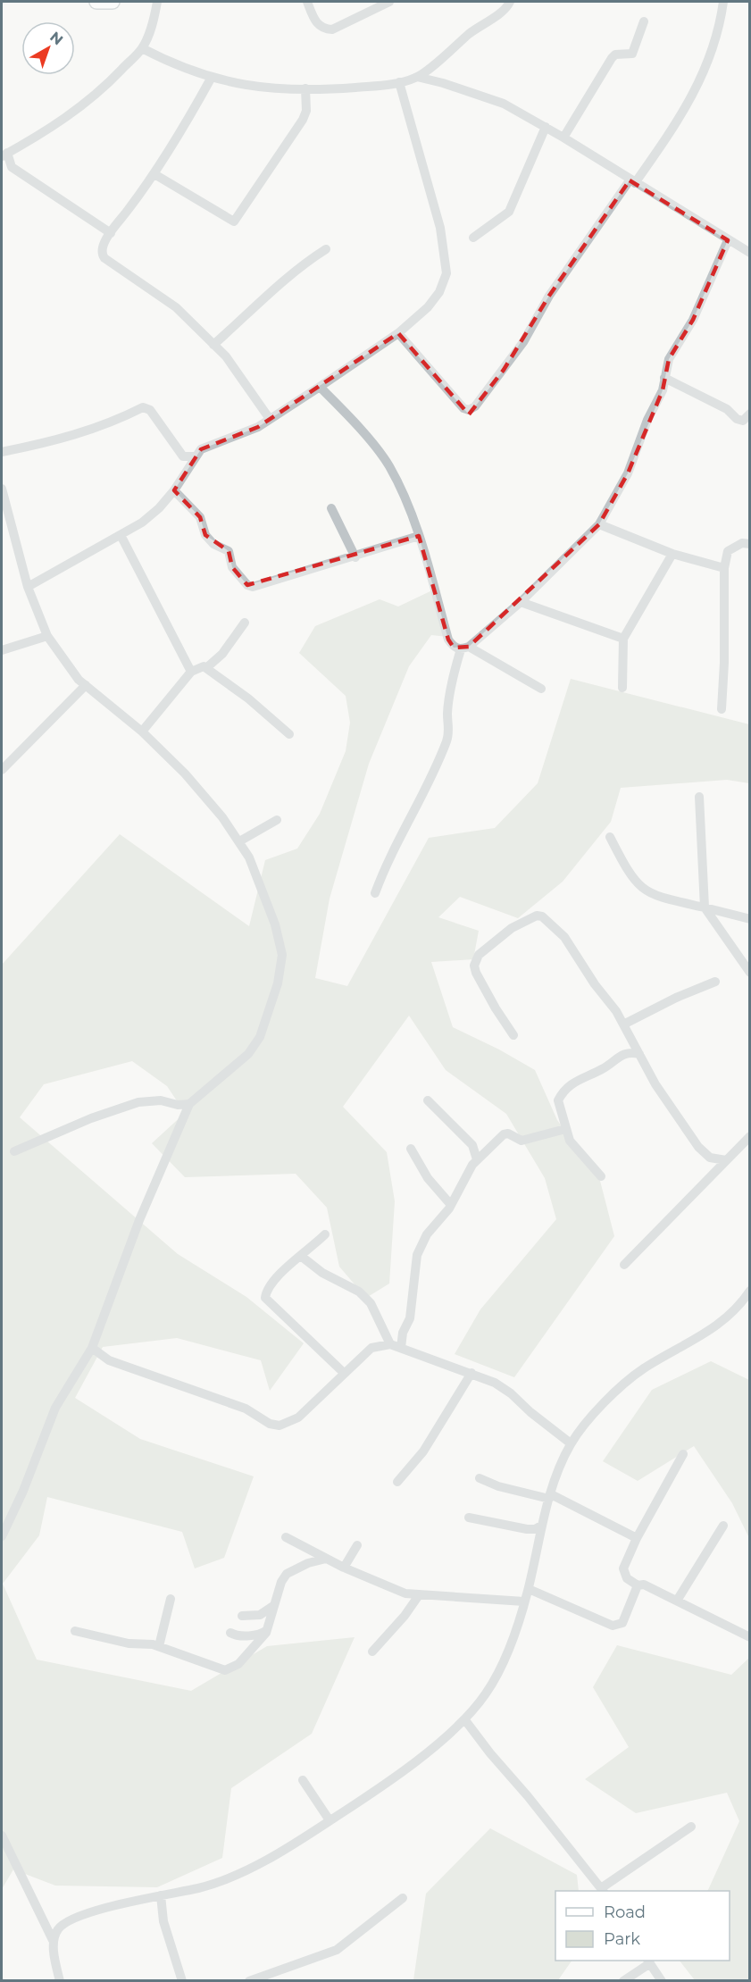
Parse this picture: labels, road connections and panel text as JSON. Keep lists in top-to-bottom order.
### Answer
{
  "legend": ["Road", "Park"],
  "north": "top right"
}
